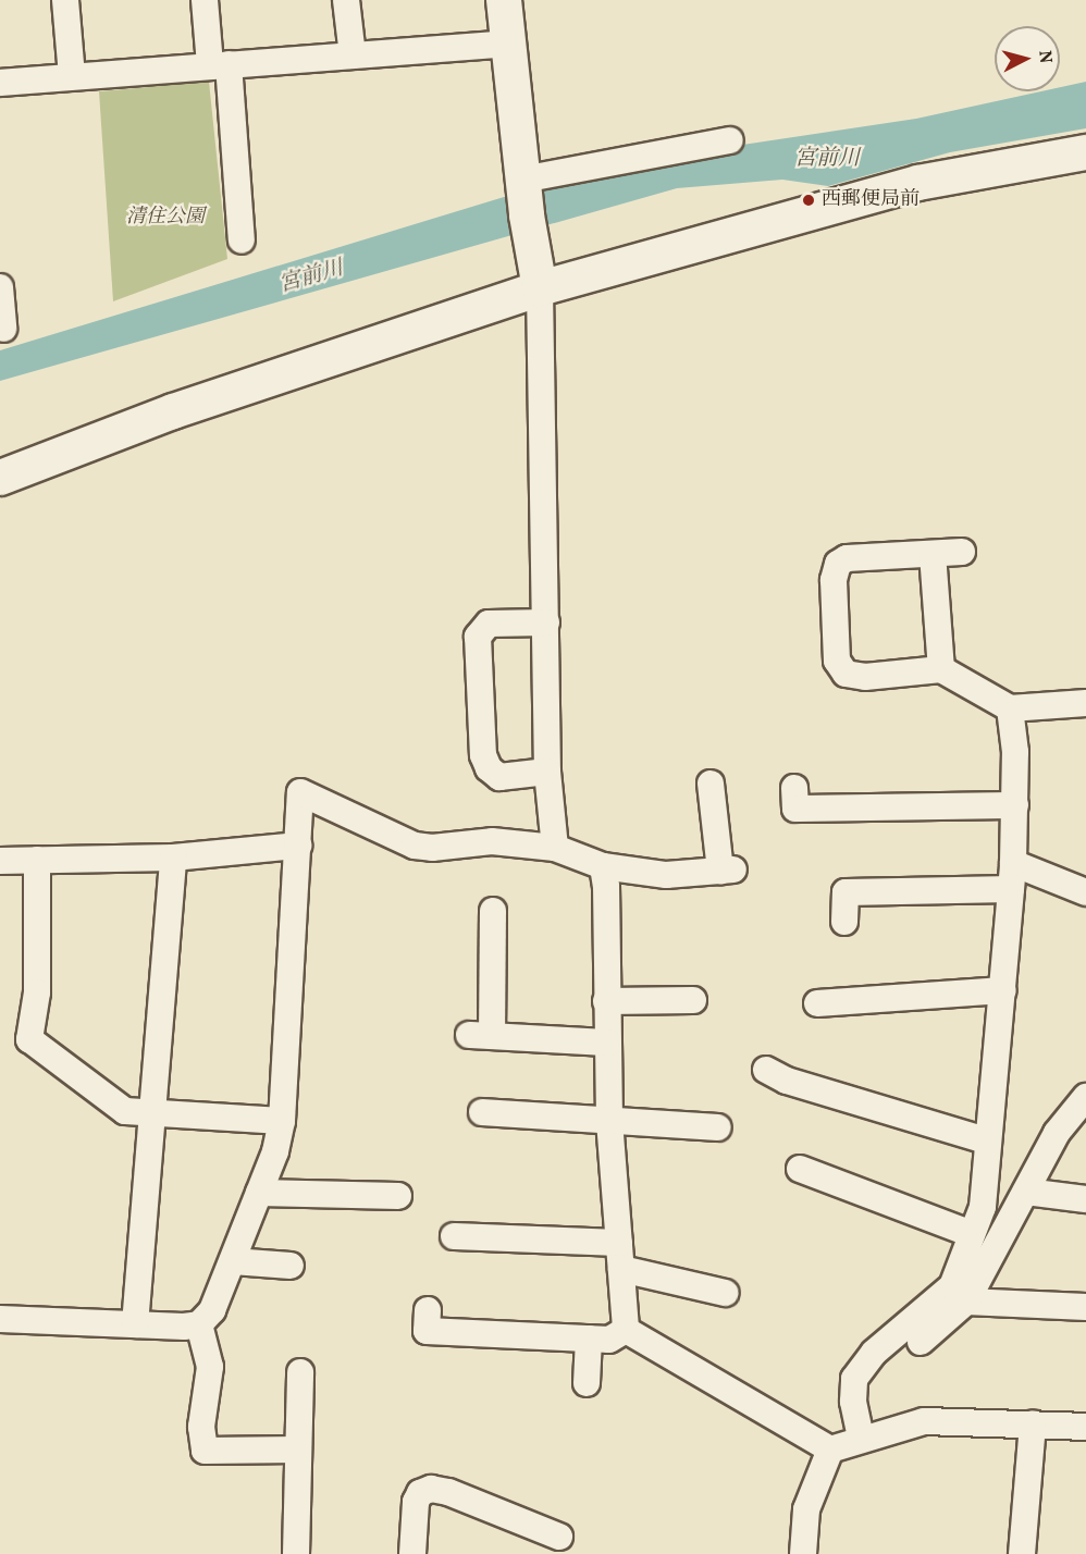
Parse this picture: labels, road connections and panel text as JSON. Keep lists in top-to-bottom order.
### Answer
{
  "water": ["宮前川"],
  "parks": ["清住公園"],
  "places": ["西郵便局前"],
  "north": "right"
}
